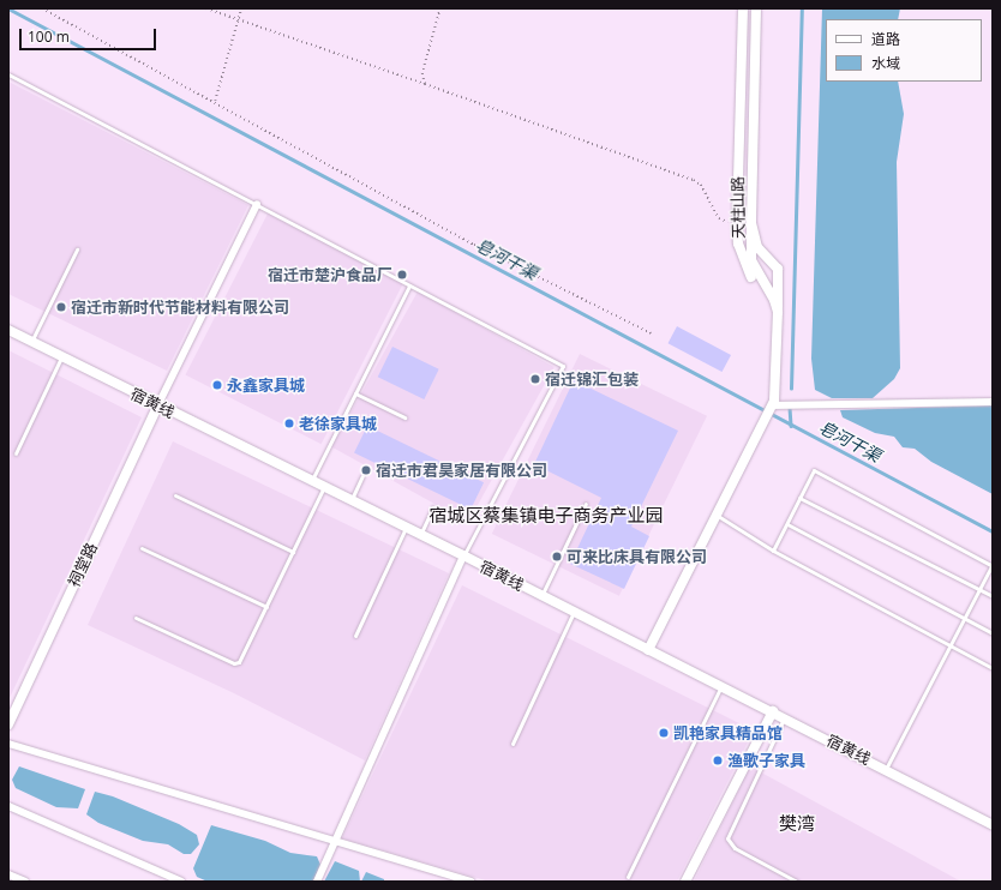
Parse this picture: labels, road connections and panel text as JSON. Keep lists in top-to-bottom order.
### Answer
{
  "streets": {
    "street": ["天柱山路", "宿黄线", "祠堂路"]
  },
  "crossings": [
    ["宿黄线", "祠堂路"]
  ],
  "districts": ["宿城区蔡集镇电子商务产业园", "樊湾"],
  "water": ["皂河干渠"],
  "places": [
    "宿迁市楚沪食品厂",
    "宿迁市新时代节能材料有限公司",
    "宿迁锦汇包装",
    "永鑫家具城",
    "老徐家具城",
    "宿迁市君昊家居有限公司",
    "可来比床具有限公司",
    "凯艳家具精品馆",
    "渔歌子家具"
  ],
  "legend": ["道路", "水域"],
  "scale_bar": "100 m"
}
